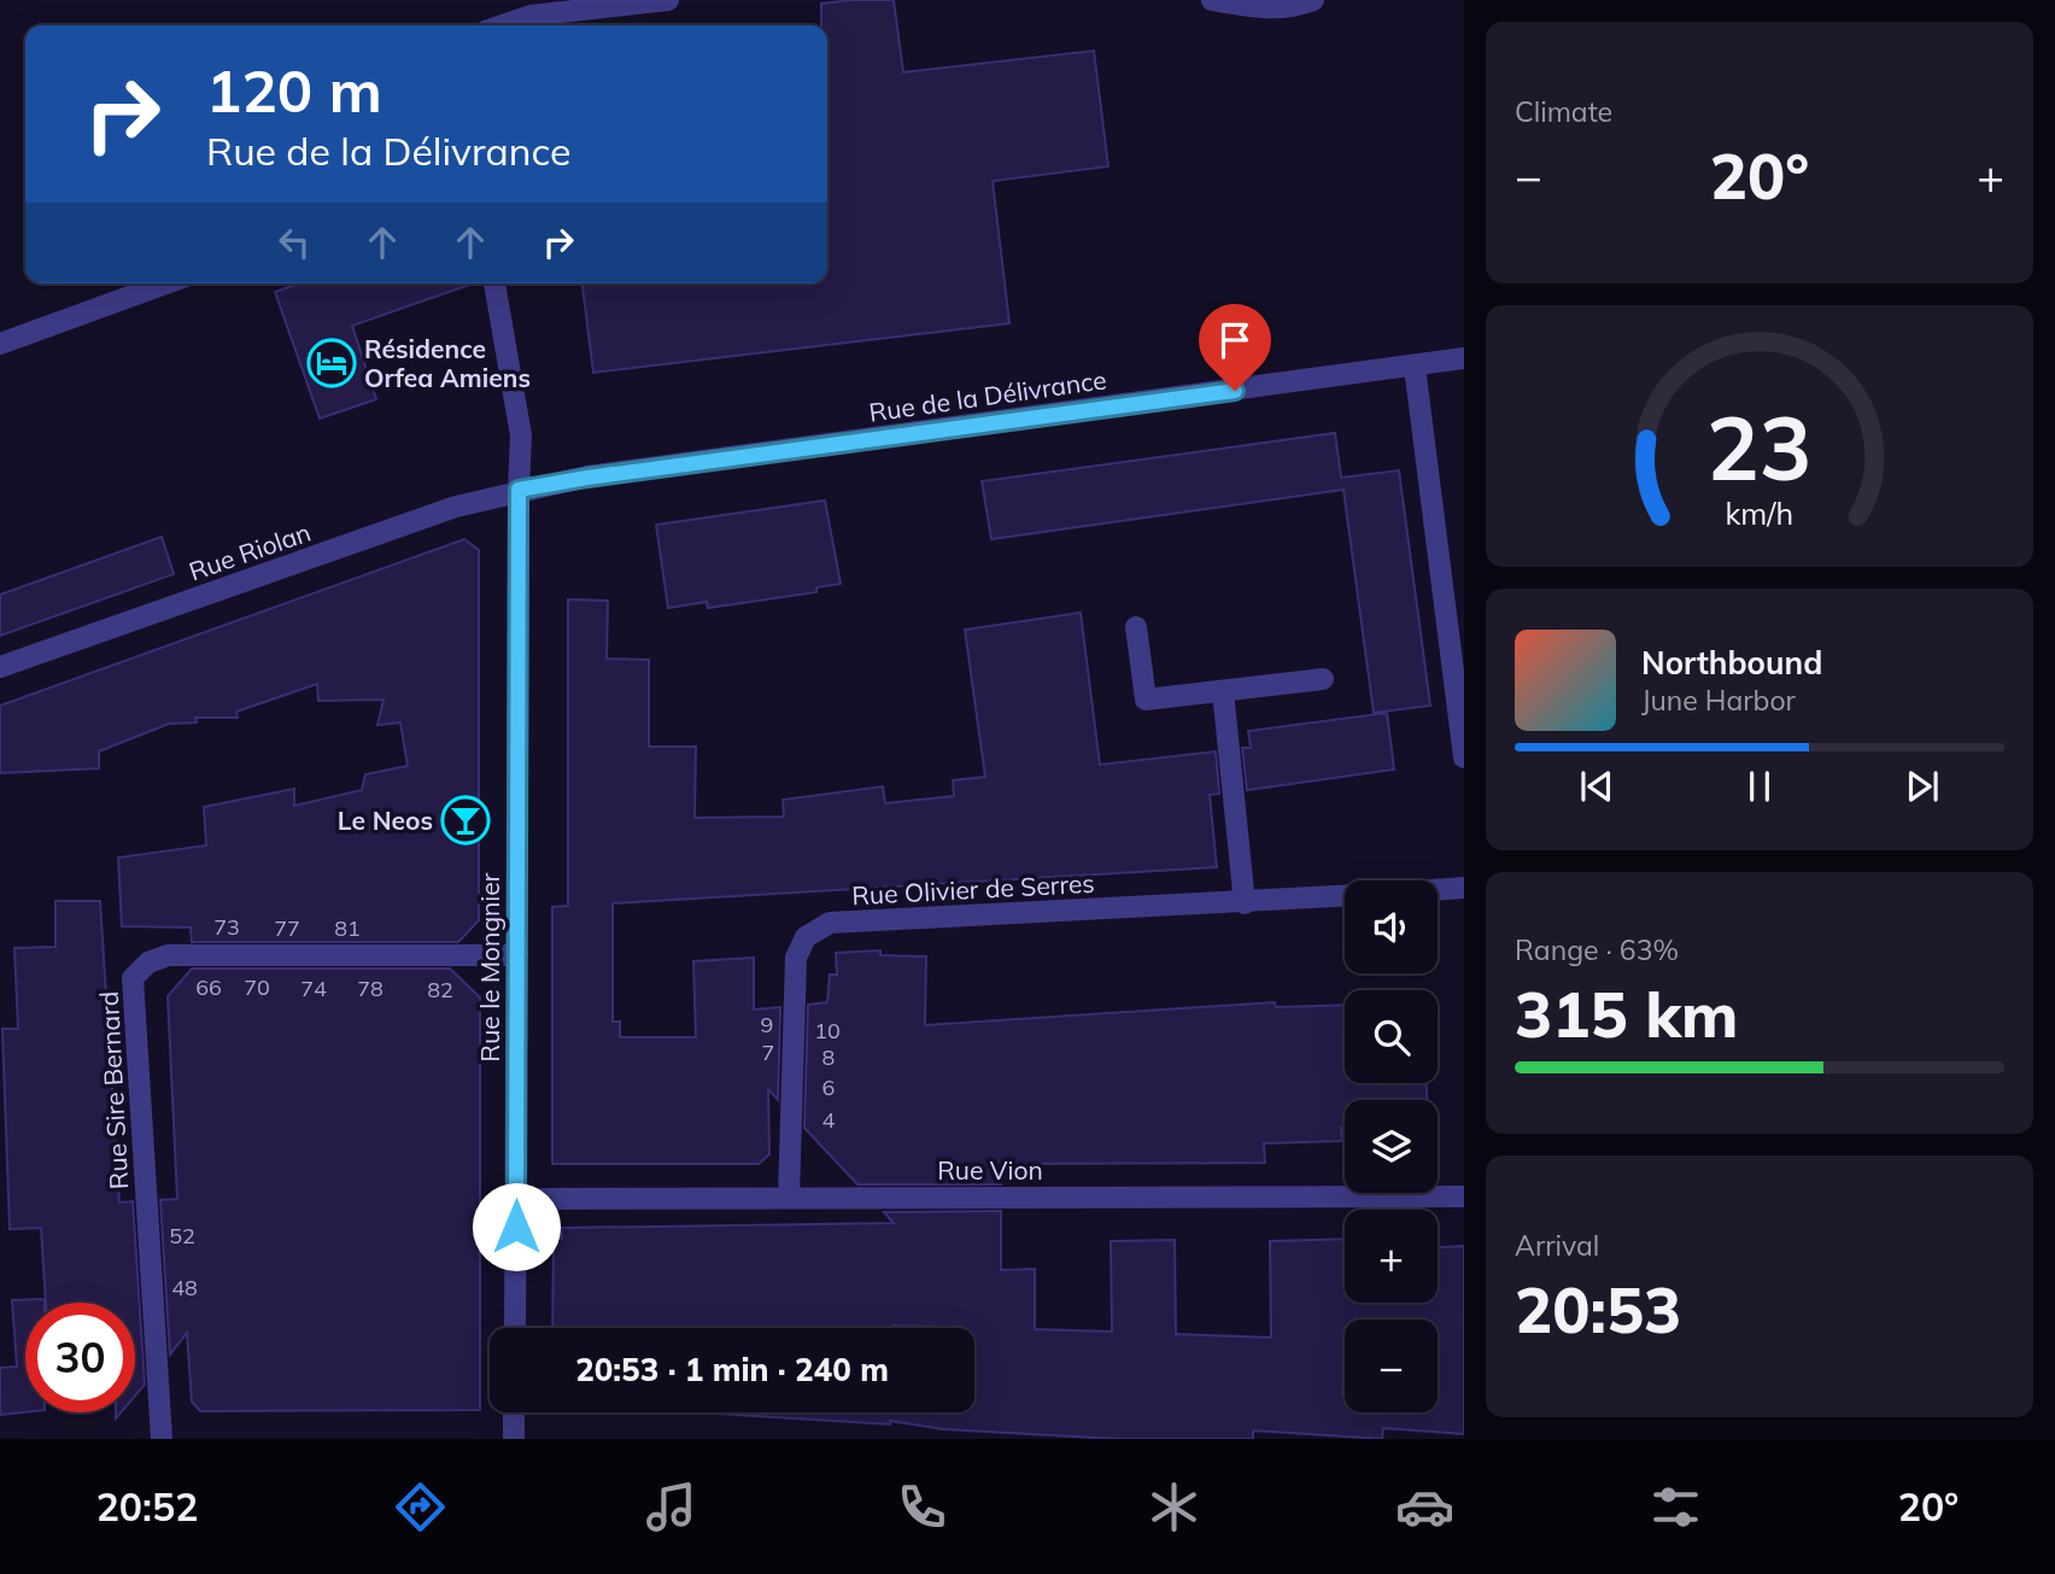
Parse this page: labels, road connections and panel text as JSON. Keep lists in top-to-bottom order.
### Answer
{
  "streets": {
    "street": [
      "Rue de la Délivrance",
      "Rue Riolan",
      "Rue Olivier de Serres",
      "Rue le Mongnier",
      "Rue Sire Bernard",
      "Rue Vion"
    ]
  },
  "crossings": [
    ["Rue de la Délivrance", "Rue Riolan"],
    ["Rue de la Délivrance", "Rue le Mongnier"],
    ["Rue Riolan", "Rue le Mongnier"],
    ["Rue Olivier de Serres", "Rue Vion"],
    ["Rue le Mongnier", "Rue Sire Bernard"],
    ["Rue le Mongnier", "Rue Vion"]
  ],
  "places": {
    "hotel": ["Résidence Orfea Amiens"],
    "bar": ["Le Neos"]
  },
  "house_numbers": [
    "73",
    "77",
    "81",
    "66",
    "70",
    "74",
    "78",
    "82",
    "9",
    "10",
    "7",
    "8",
    "6",
    "4",
    "52",
    "48"
  ],
  "page": {
    "tile": [
      "Climate",
      ["Range · 63%", "315 km"],
      ["Arrival", "20:53"]
    ],
    "turn": ["120 m", "Rue de la Délivrance"],
    "heat": ["−", "20°", "+"],
    "song": ["Northbound", "June Harbor"],
    "map_buttons": ["+", "−"],
    "limit": "30",
    "trip": "20:53 · 1 min · 240 m",
    "tabs": ["20:52", "20°"],
    "gauge": ["23", "km/h"]
  }
}
